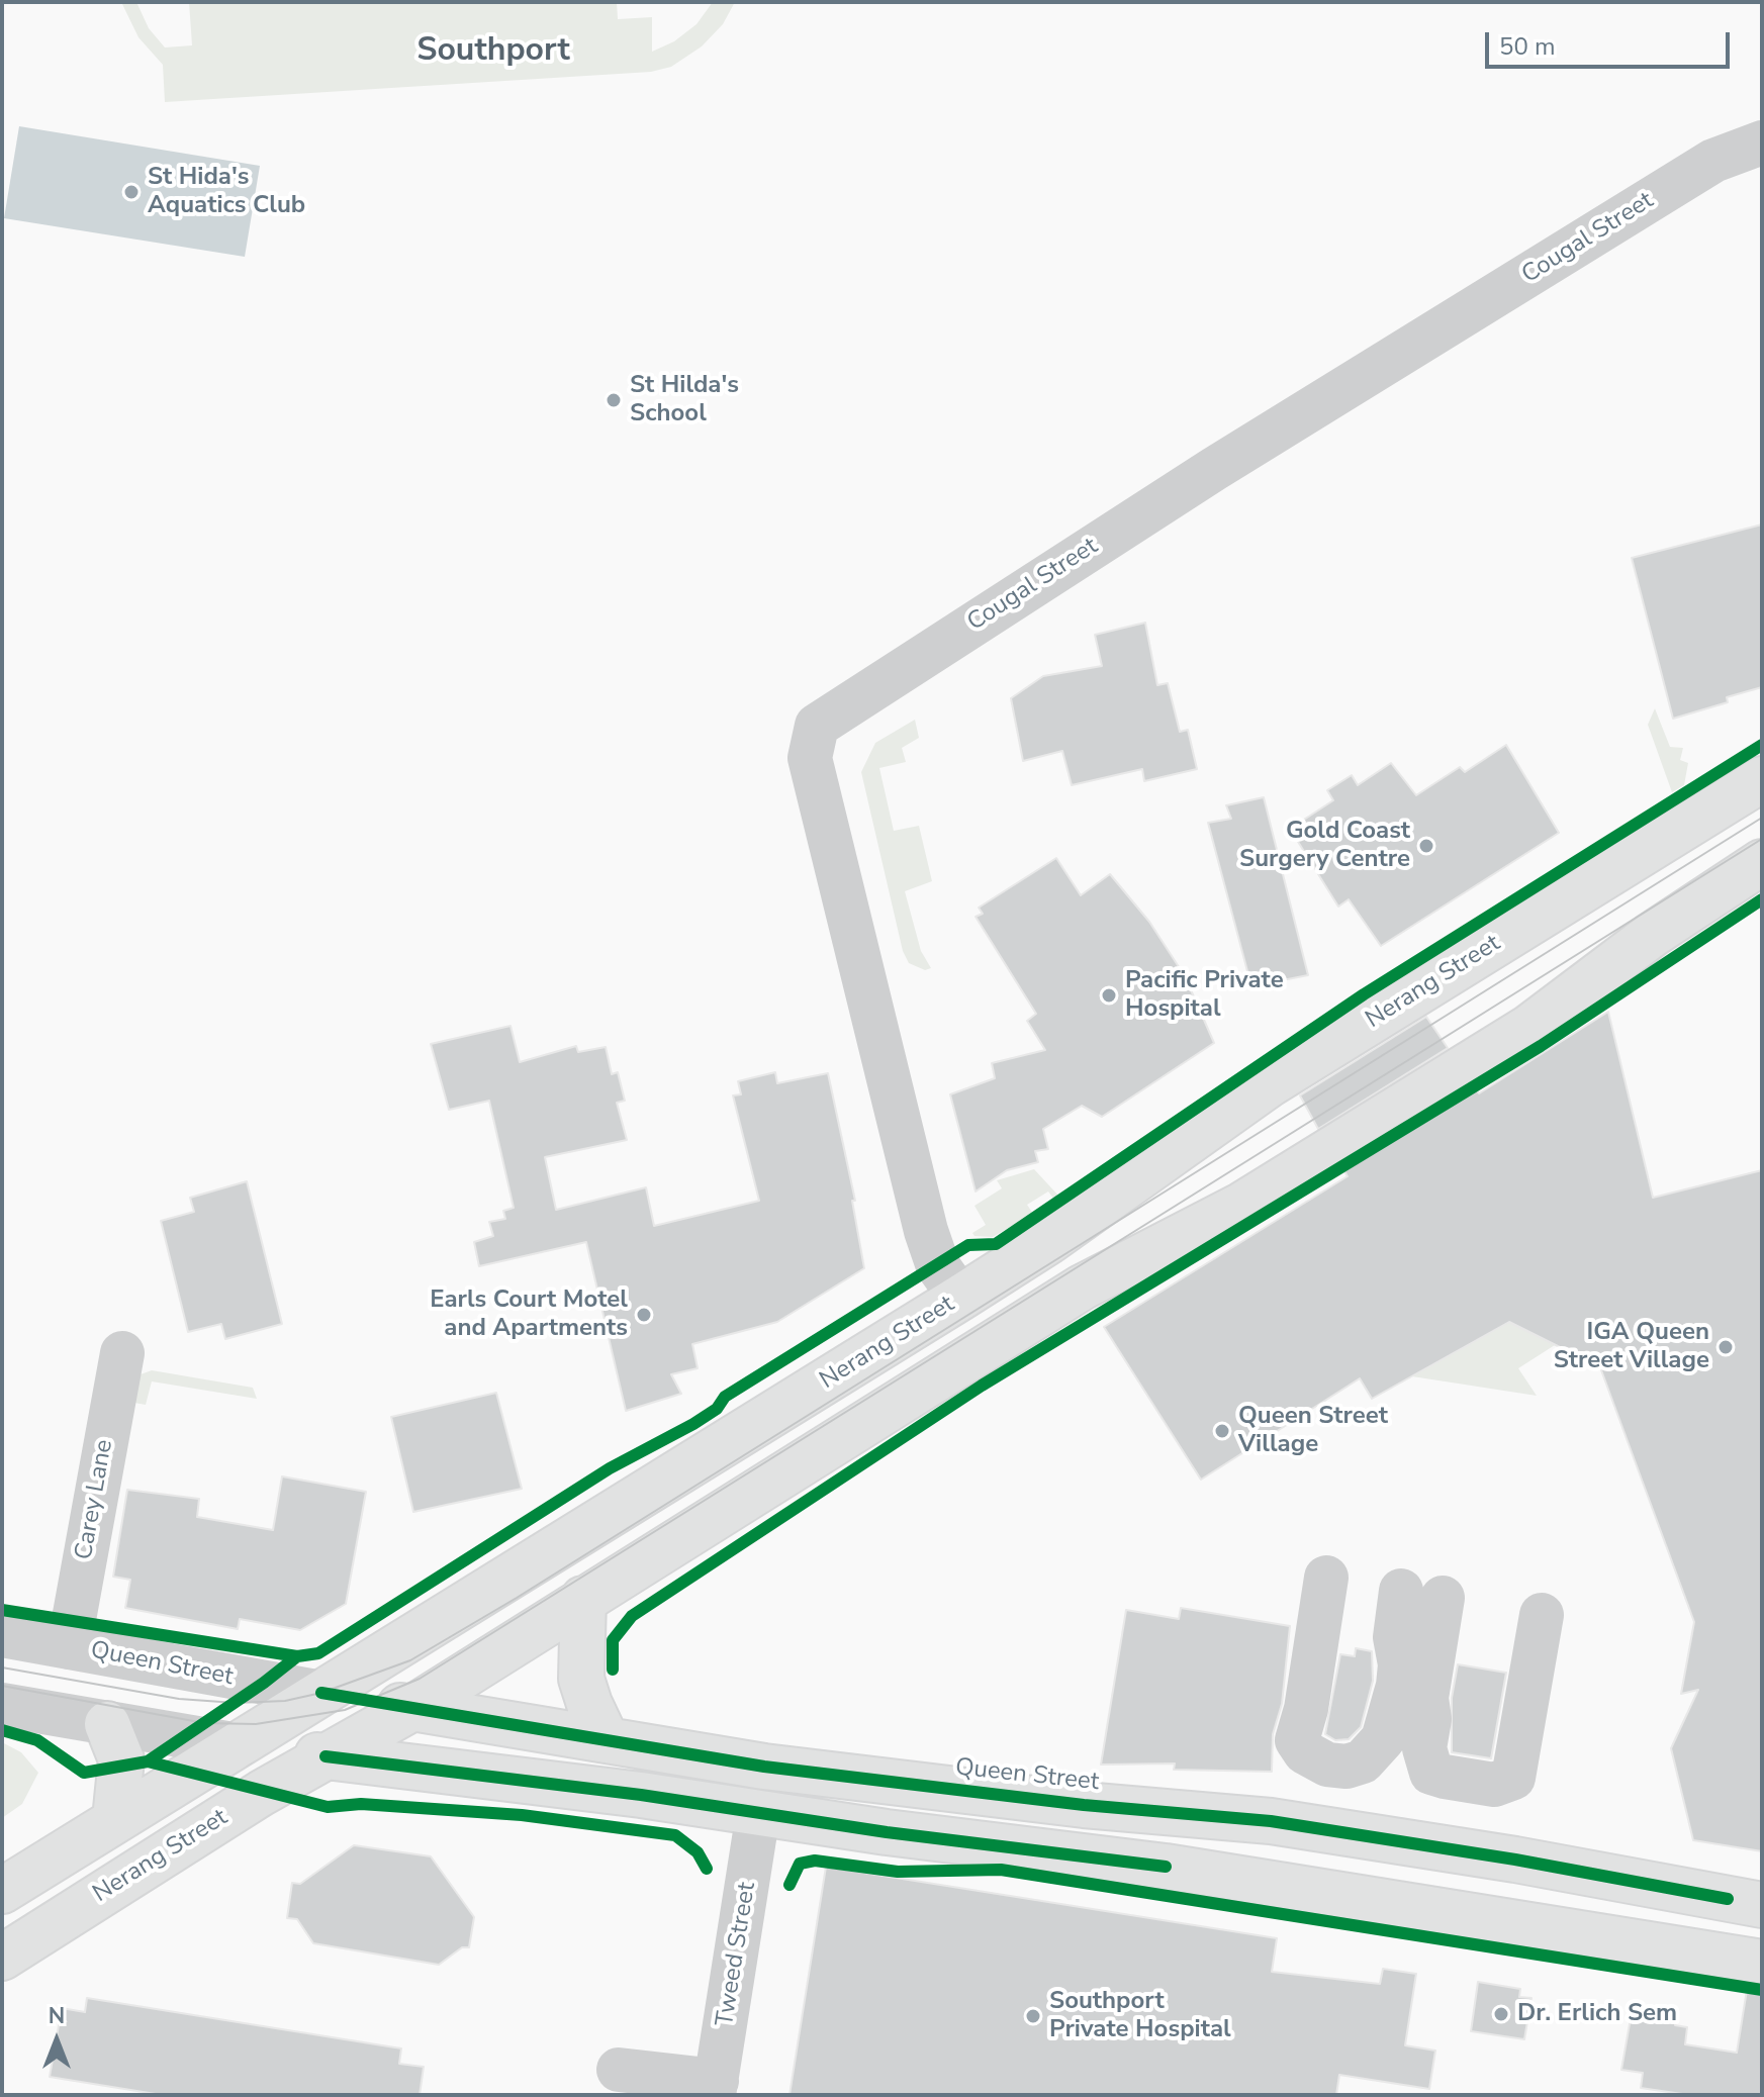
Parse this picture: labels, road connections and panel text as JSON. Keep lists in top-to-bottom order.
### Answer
{
  "streets": {
    "main road": ["Nerang Street", "Queen Street"],
    "street": ["Cougal Street", "Carey Lane", "Tweed Street"]
  },
  "crossings": [
    ["Cougal Street", "Nerang Street"],
    ["Nerang Street", "Queen Street"],
    ["Carey Lane", "Queen Street"]
  ],
  "districts": ["Southport"],
  "places": [
    "St Hida's Aquatics Club",
    "St Hilda's School",
    "Gold Coast Surgery Centre",
    "Pacific Private Hospital",
    "Earls Court Motel and Apartments",
    "IGA Queen Street Village",
    "Queen Street Village",
    "Dr. Erlich Sem",
    "Southport Private Hospital"
  ],
  "scale_bar": "50 m",
  "north": "top"
}
